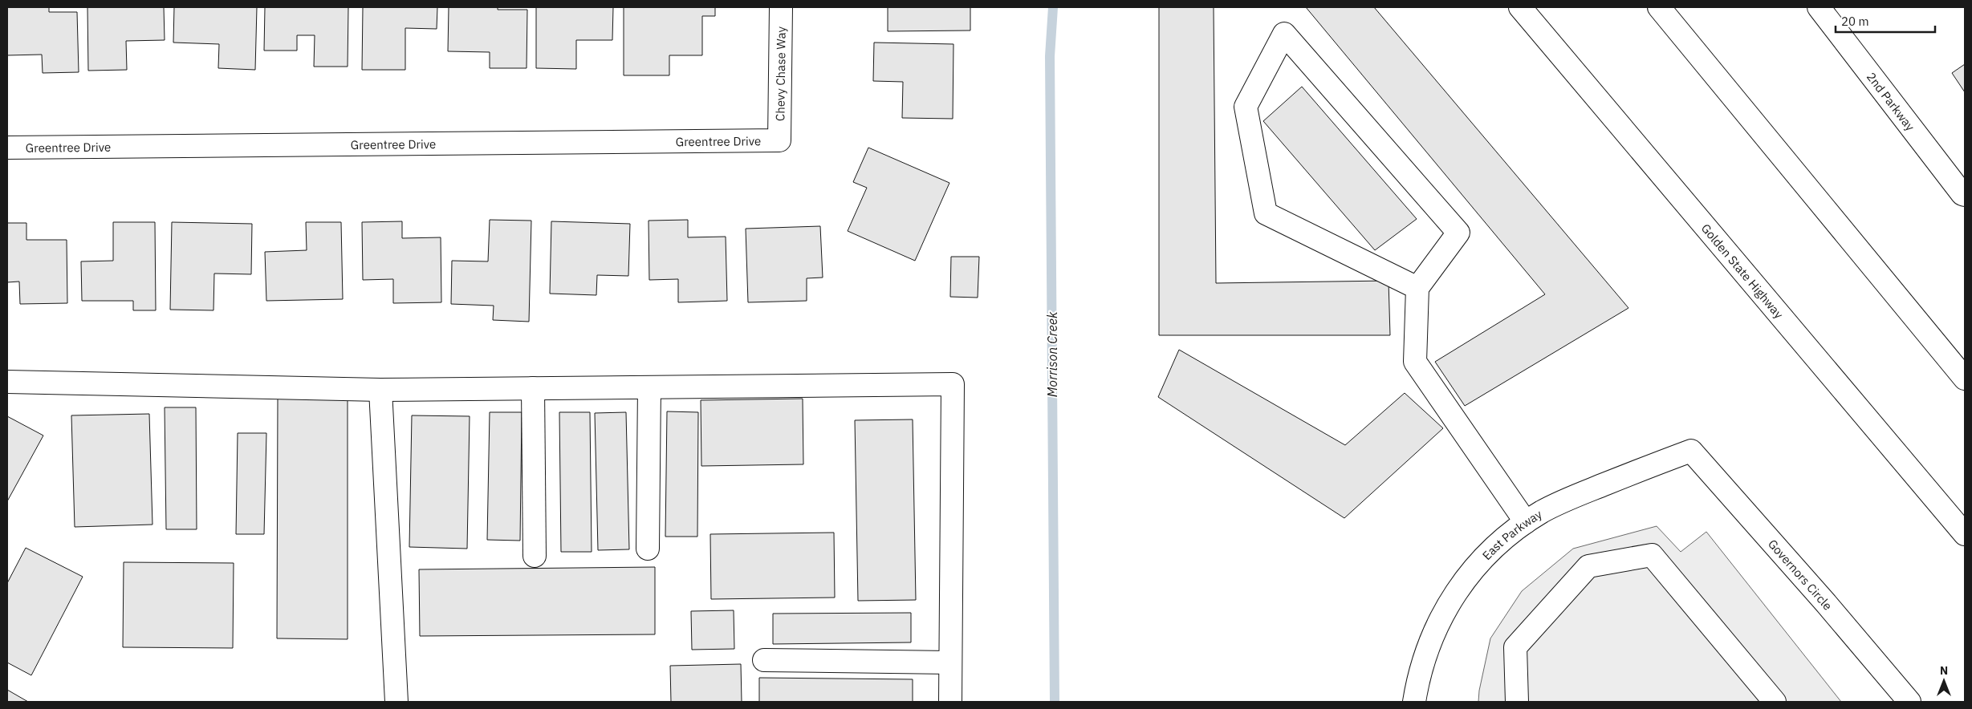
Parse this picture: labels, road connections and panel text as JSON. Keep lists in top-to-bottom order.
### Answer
{
  "streets": {
    "main road": [
      "Chevy Chase Way",
      "2nd Parkway",
      "Greentree Drive",
      "Golden State Highway",
      "East Parkway",
      "Governors Circle"
    ]
  },
  "crossings": [
    ["Chevy Chase Way", "Greentree Drive"],
    ["East Parkway", "Governors Circle"]
  ],
  "water": ["Morrison Creek"],
  "scale_bar": "20 m",
  "north": "top"
}
